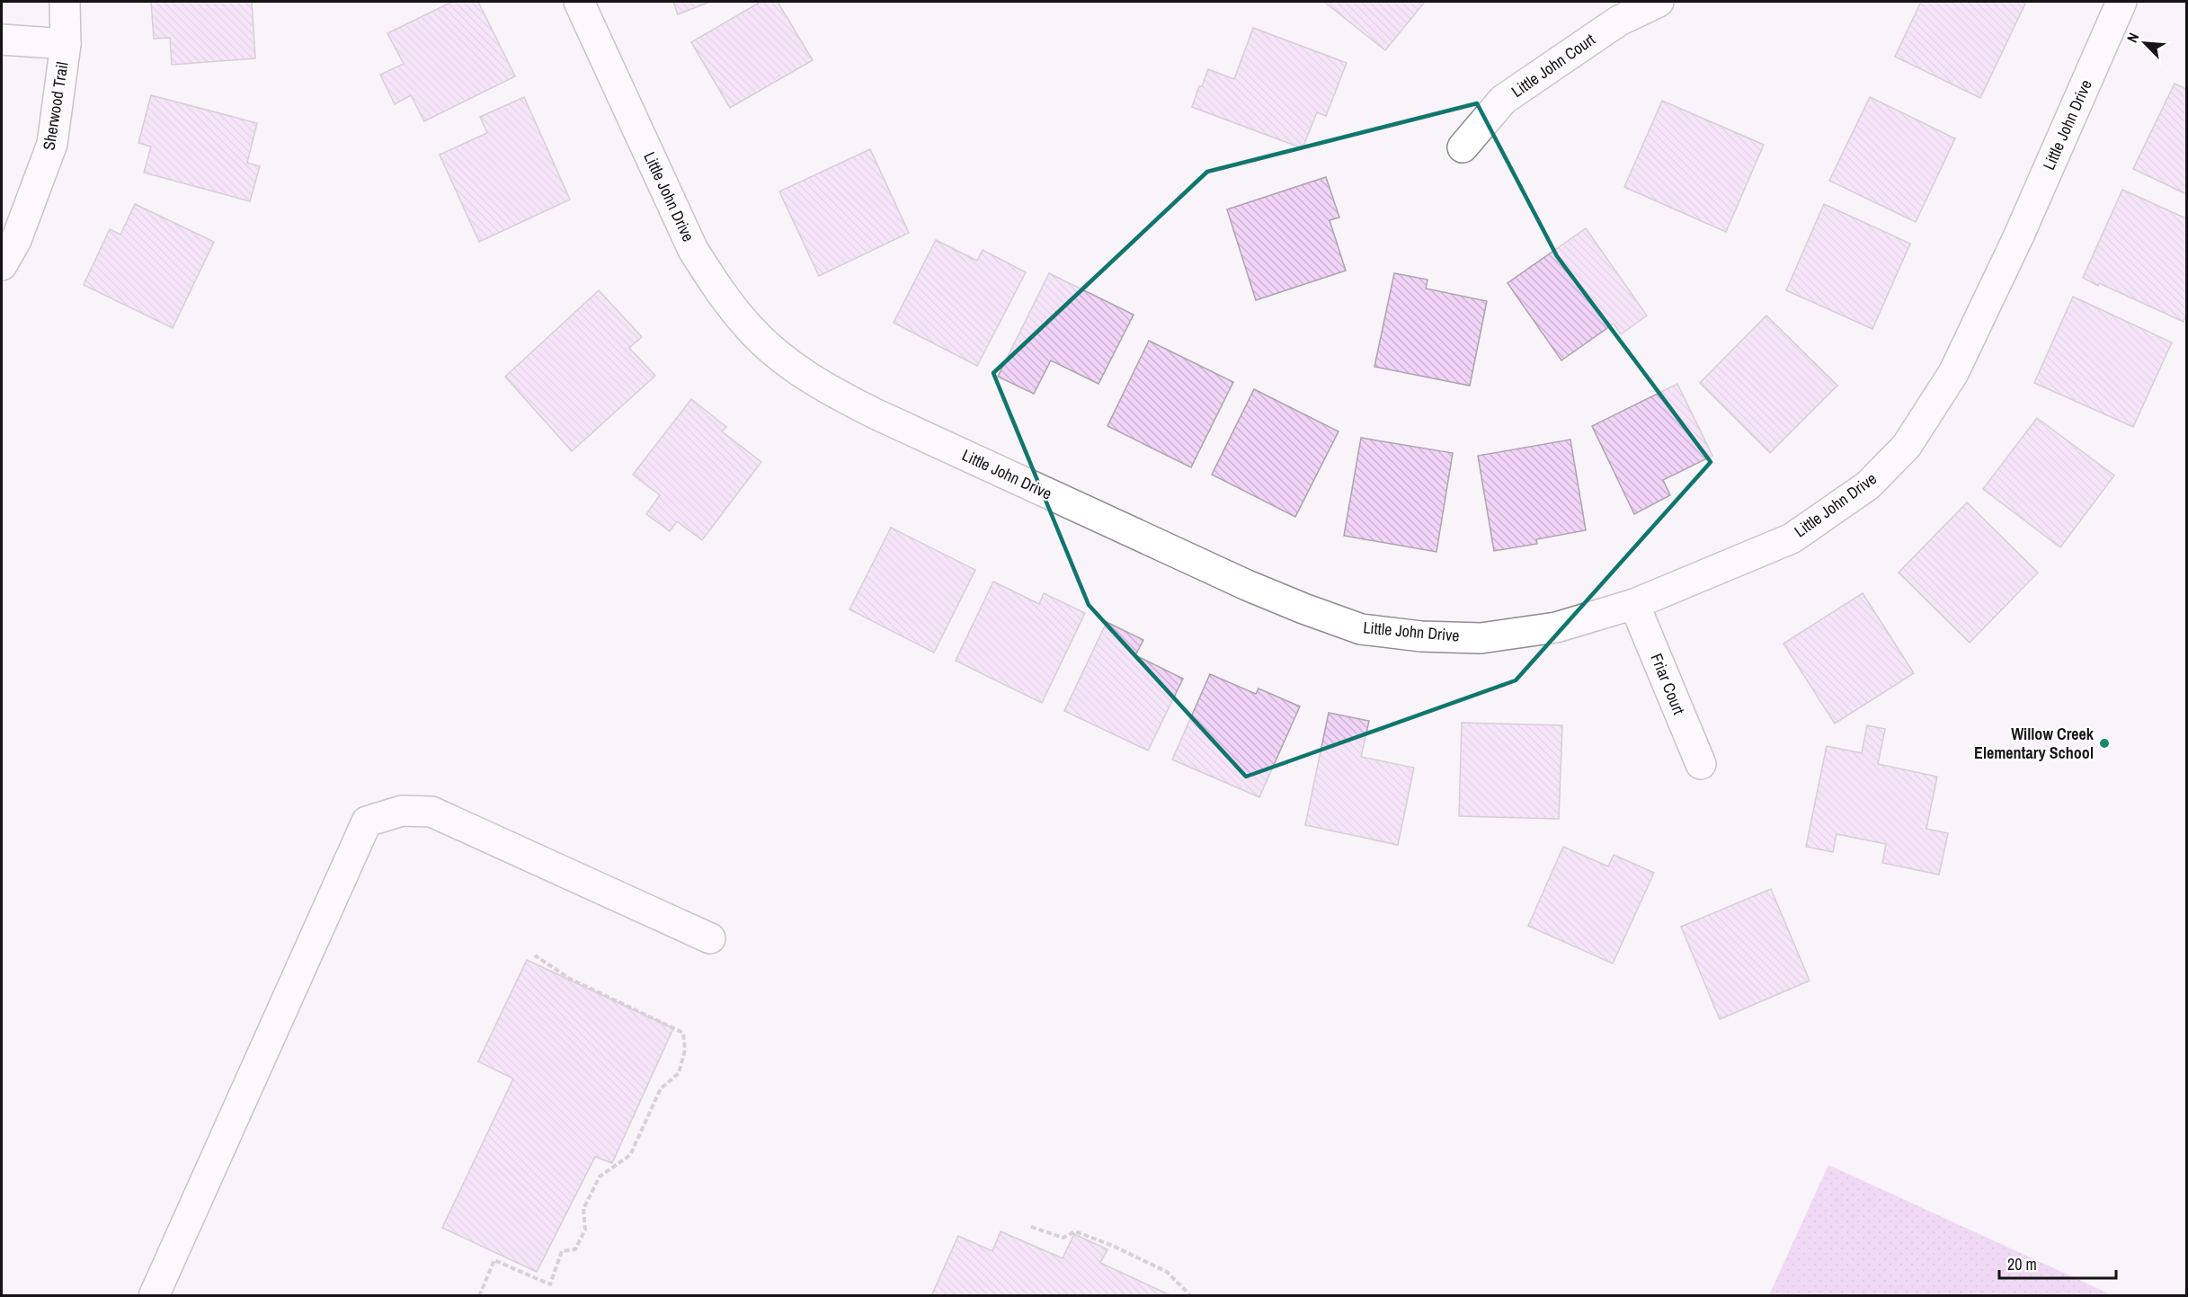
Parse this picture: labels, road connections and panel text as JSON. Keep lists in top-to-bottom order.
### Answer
{
  "streets": {
    "street": [
      "Little John Court",
      "Sherwood Trail",
      "Little John Drive",
      "Friar Court"
    ]
  },
  "crossings": [
    ["Little John Drive", "Friar Court"]
  ],
  "places": ["Willow Creek Elementary School"],
  "scale_bar": "20 m",
  "north": "top left"
}
